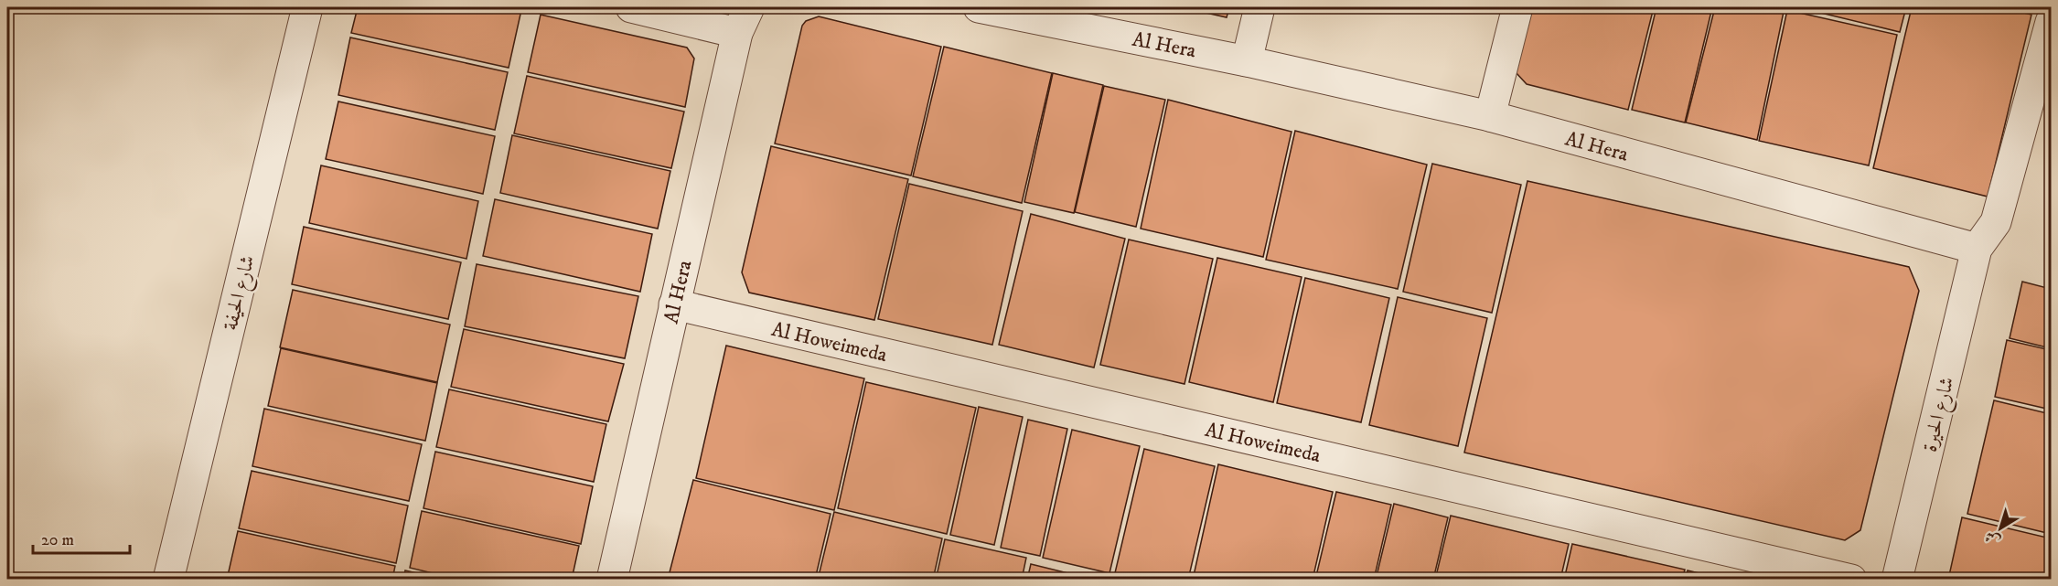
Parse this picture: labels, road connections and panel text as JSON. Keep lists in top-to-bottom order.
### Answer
{
  "streets": {
    "street": [
      "Al Hera",
      "شارع الحيفة",
      "Al Howeimeda",
      "شارع الحيرة"
    ]
  },
  "crossings": [
    ["Al Hera", "Al Howeimeda"],
    ["Al Hera", "شارع الحيرة"]
  ],
  "scale_bar": "20 m",
  "north": "bottom left"
}
